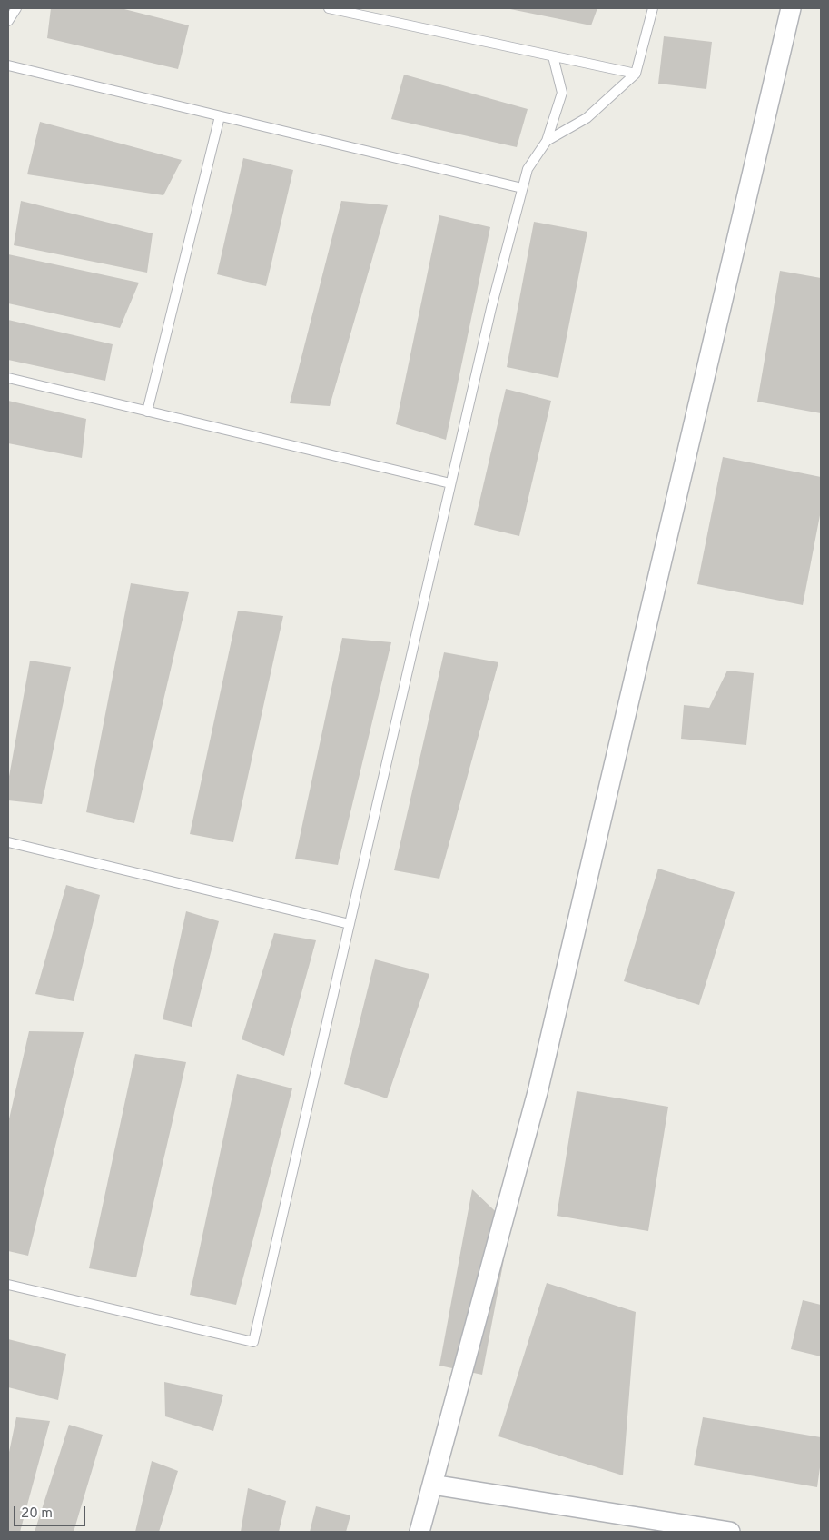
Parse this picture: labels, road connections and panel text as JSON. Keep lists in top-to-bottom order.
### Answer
{
  "scale_bar": "20 m"
}
